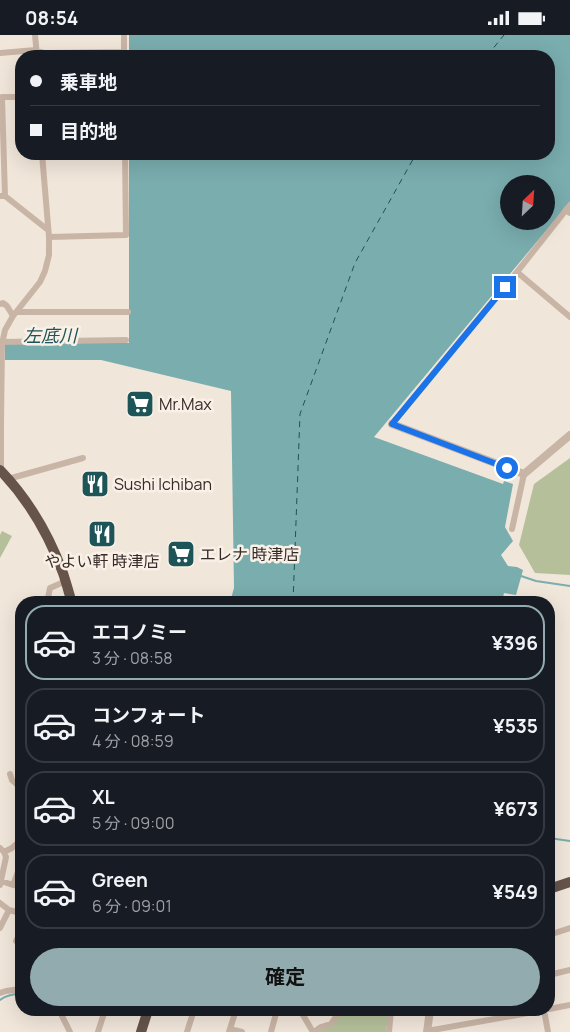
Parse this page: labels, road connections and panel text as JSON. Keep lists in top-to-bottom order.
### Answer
{
  "water": ["左底川"],
  "places": {
    "supermarket": ["Mr.Max", "エレナ 時津店"],
    "restaurant": ["Sushi Ichiban", "やよい軒 時津店"]
  },
  "north": "top right",
  "page": {
    "status": "08:54",
    "banner": ["乗車地", "目的地"],
    "list": [
      {
        "name": "エコノミー",
        "note": "3 分 · 08:58",
        "value": "¥396"
      },
      {
        "name": "コンフォート",
        "note": "4 分 · 08:59",
        "value": "¥535"
      },
      {
        "name": "XL",
        "note": "5 分 · 09:00",
        "value": "¥673"
      },
      {
        "name": "Green",
        "note": "6 分 · 09:01",
        "value": "¥549"
      }
    ],
    "buttons": "確定"
  }
}
